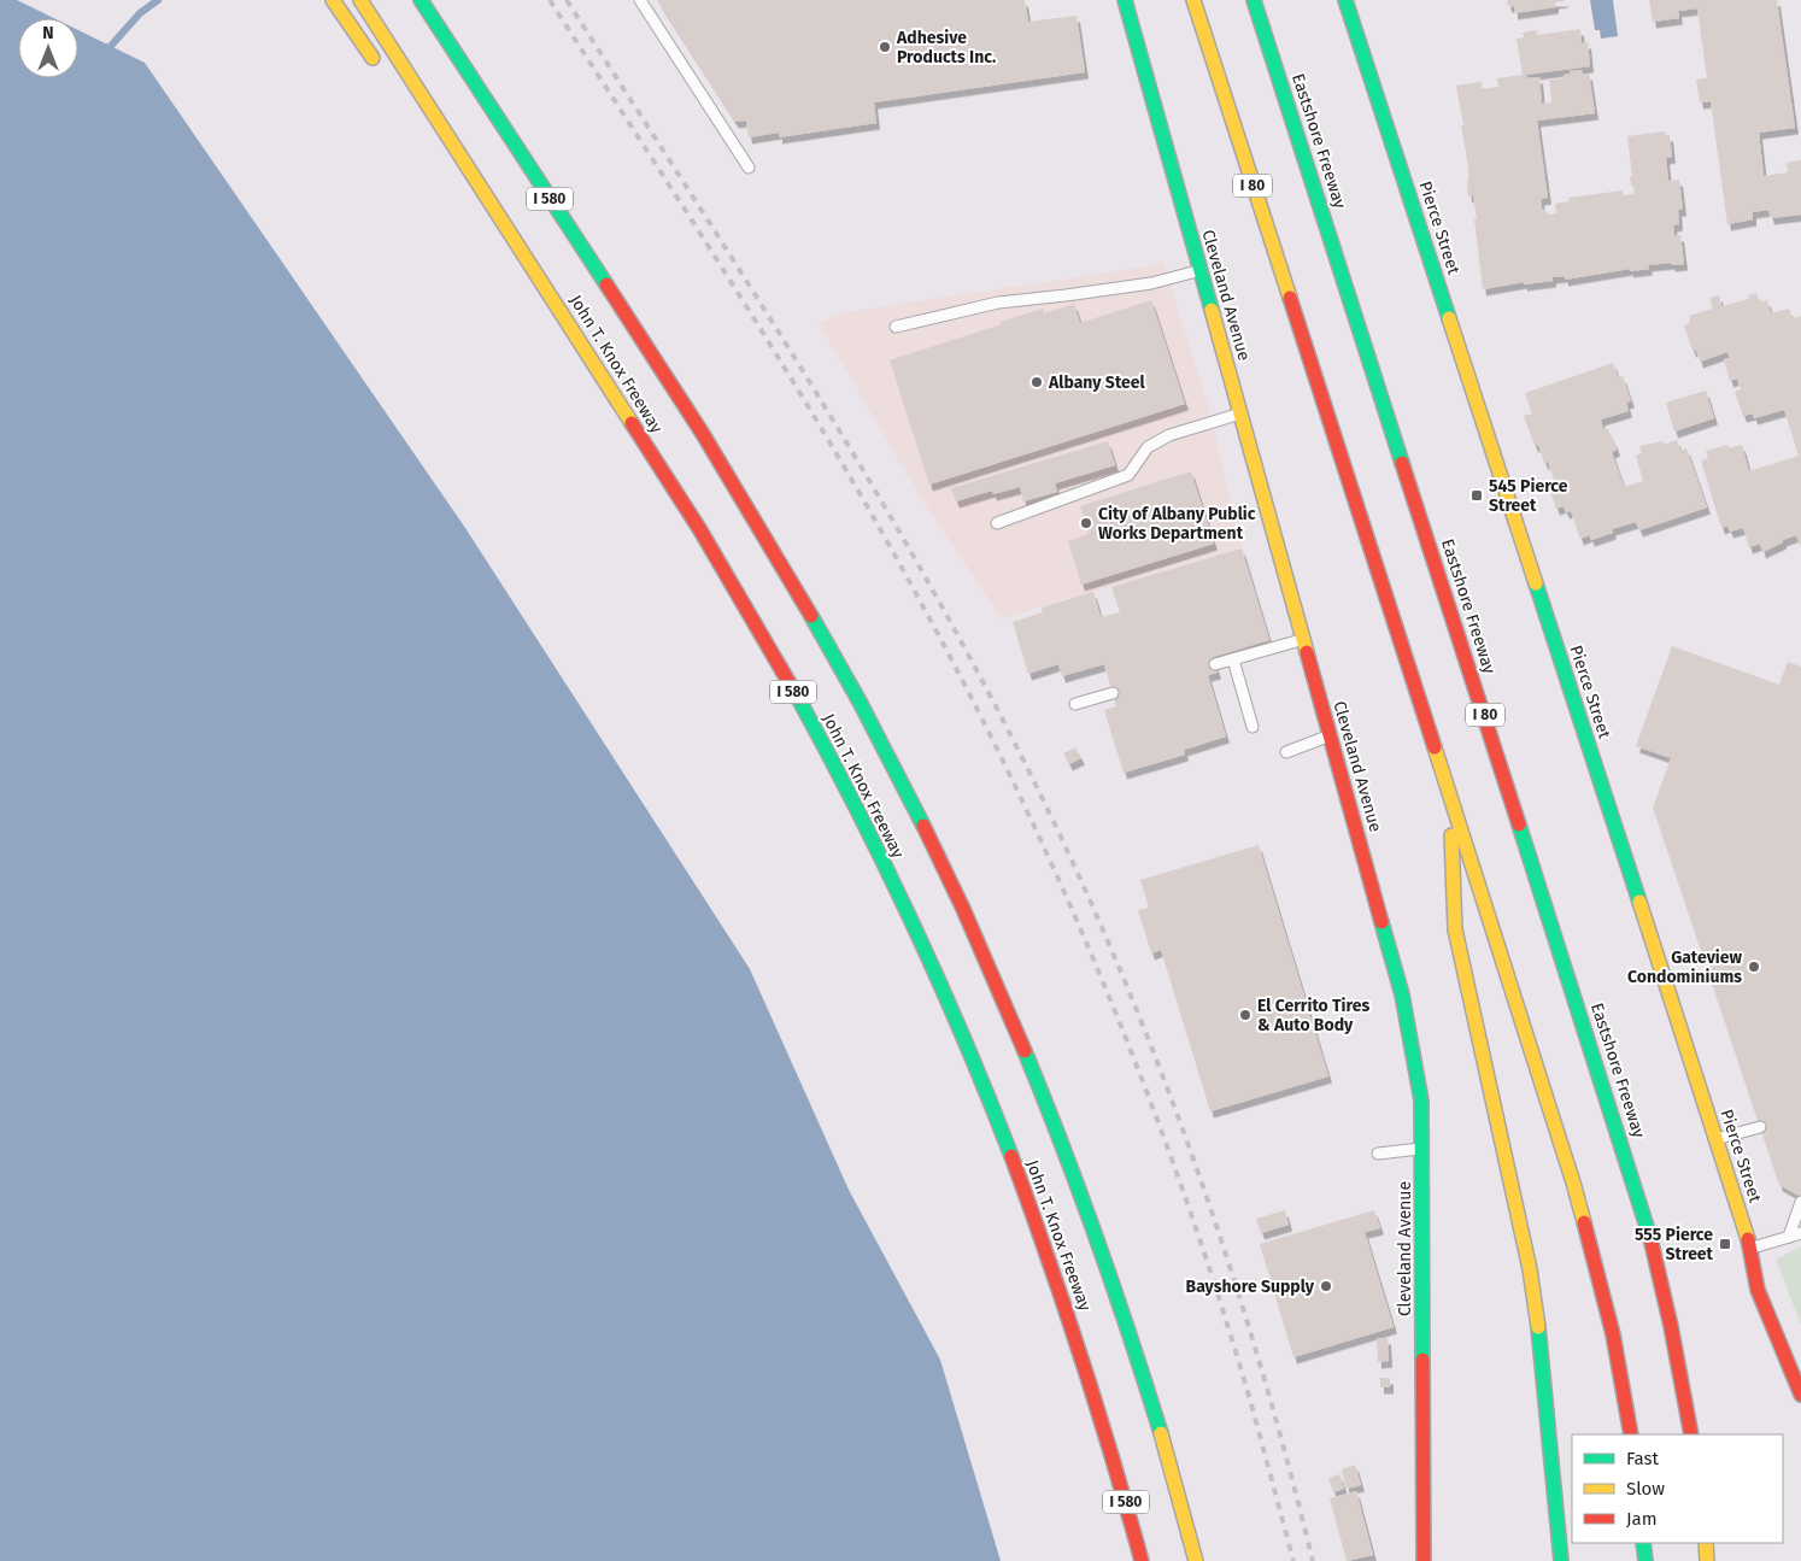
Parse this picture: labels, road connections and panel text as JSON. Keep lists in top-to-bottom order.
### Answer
{
  "streets": {
    "main road": [
      "Eastshore Freeway",
      "I 80",
      "I 580",
      "Pierce Street",
      "Cleveland Avenue",
      "John T. Knox Freeway"
    ]
  },
  "places": {
    "other": [
      "Adhesive Products Inc.",
      "Albany Steel",
      "City of Albany Public Works Department",
      "Gateview Condominiums",
      "El Cerrito Tires & Auto Body",
      "Bayshore Supply"
    ],
    "transit": ["545 Pierce Street", "555 Pierce Street"]
  },
  "legend": ["Fast", "Slow", "Jam"],
  "north": "top"
}
